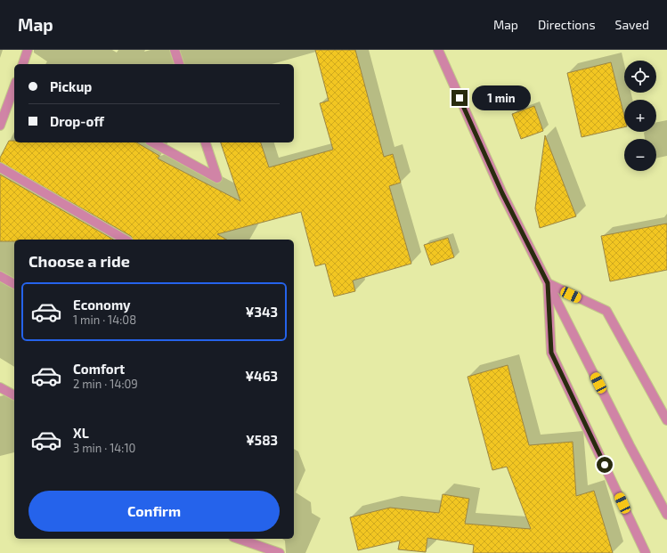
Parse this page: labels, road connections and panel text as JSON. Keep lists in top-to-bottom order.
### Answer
{
  "page": {
    "header": "Map",
    "nav": ["Map", "Directions", "Saved"],
    "map_buttons": ["+", "−"],
    "banner": ["Pickup", "Drop-off"],
    "bubble": "1 min",
    "heading": "Choose a ride",
    "list": [
      {
        "name": "Economy",
        "note": "1 min · 14:08",
        "value": "¥343"
      },
      {
        "name": "Comfort",
        "note": "2 min · 14:09",
        "value": "¥463"
      },
      {
        "name": "XL",
        "note": "3 min · 14:10",
        "value": "¥583"
      }
    ],
    "buttons": "Confirm"
  }
}
